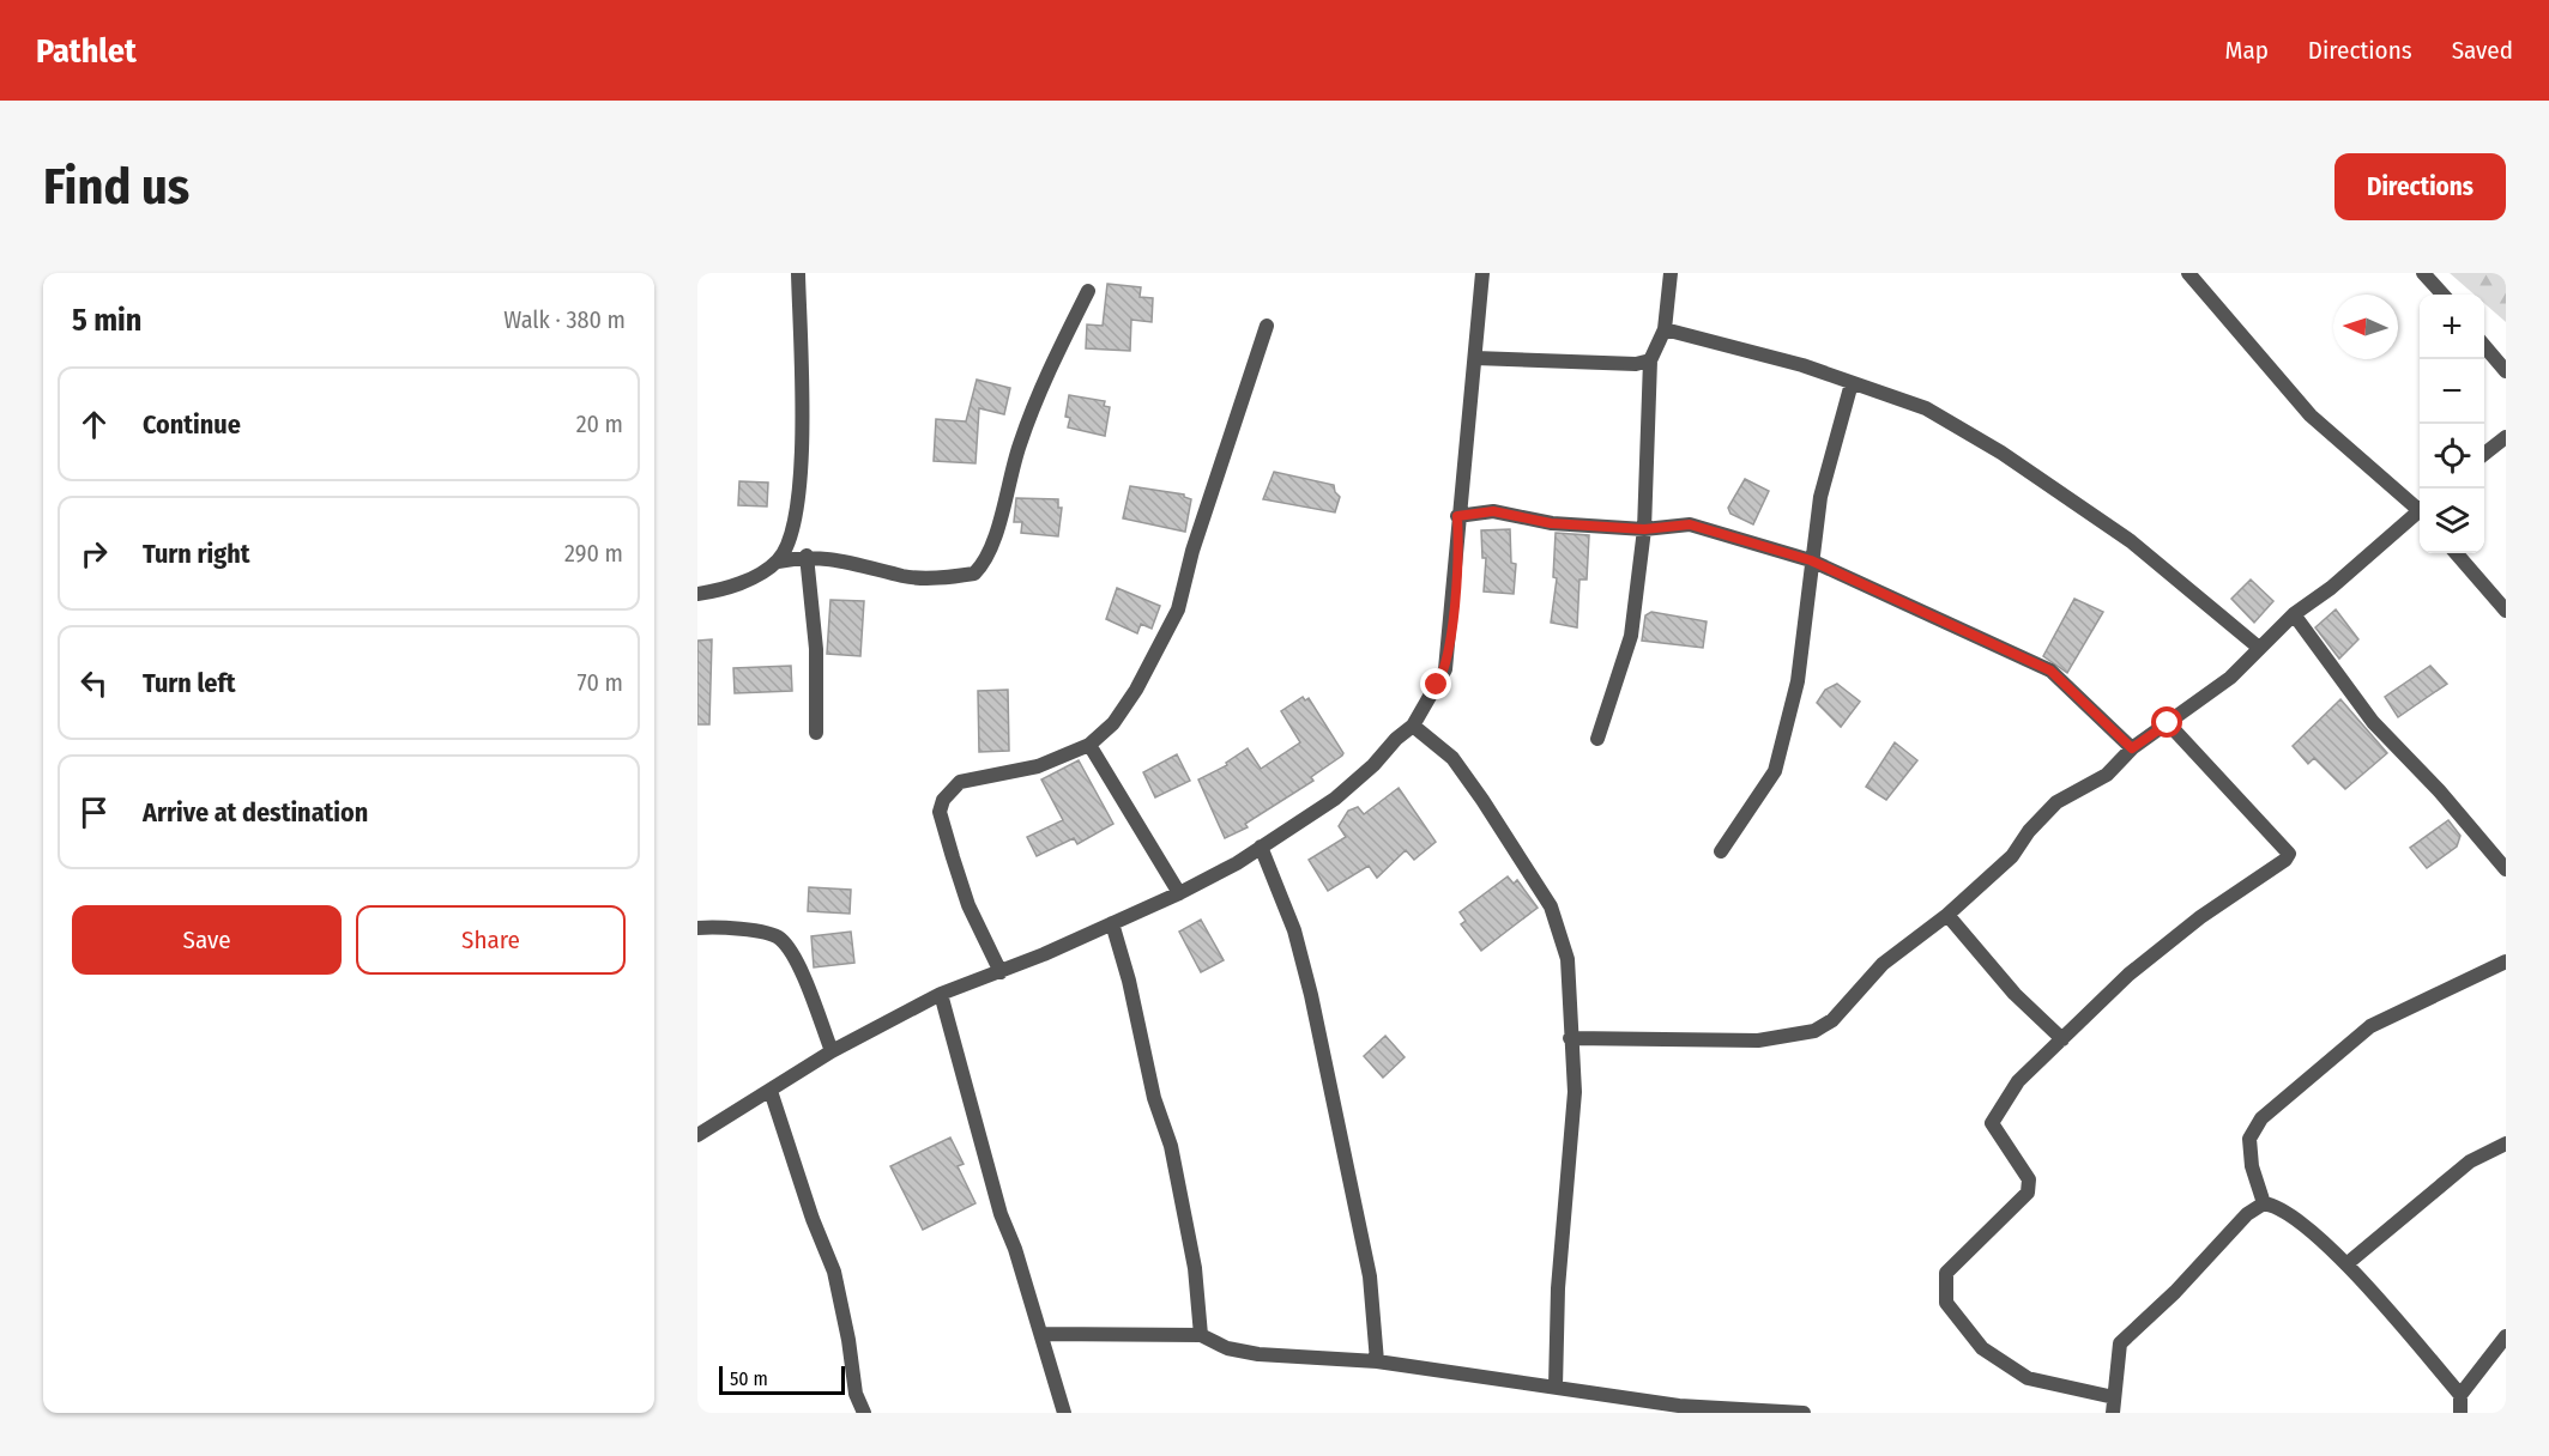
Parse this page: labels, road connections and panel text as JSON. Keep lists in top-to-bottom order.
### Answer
{
  "scale_bar": "50 m",
  "north": "left",
  "page": {
    "header": "Pathlet",
    "nav": ["Map", "Directions", "Saved"],
    "buttons": [
      "Directions",
      ["Save", "Share"]
    ],
    "title": "Find us",
    "heading": ["5 min", "Walk · 380 m"],
    "map_buttons": ["+", "−"],
    "list": [
      ["Continue", "20 m"],
      ["Turn right", "290 m"],
      ["Turn left", "70 m"],
      "Arrive at destination"
    ],
    "scale": "50 m"
  }
}
